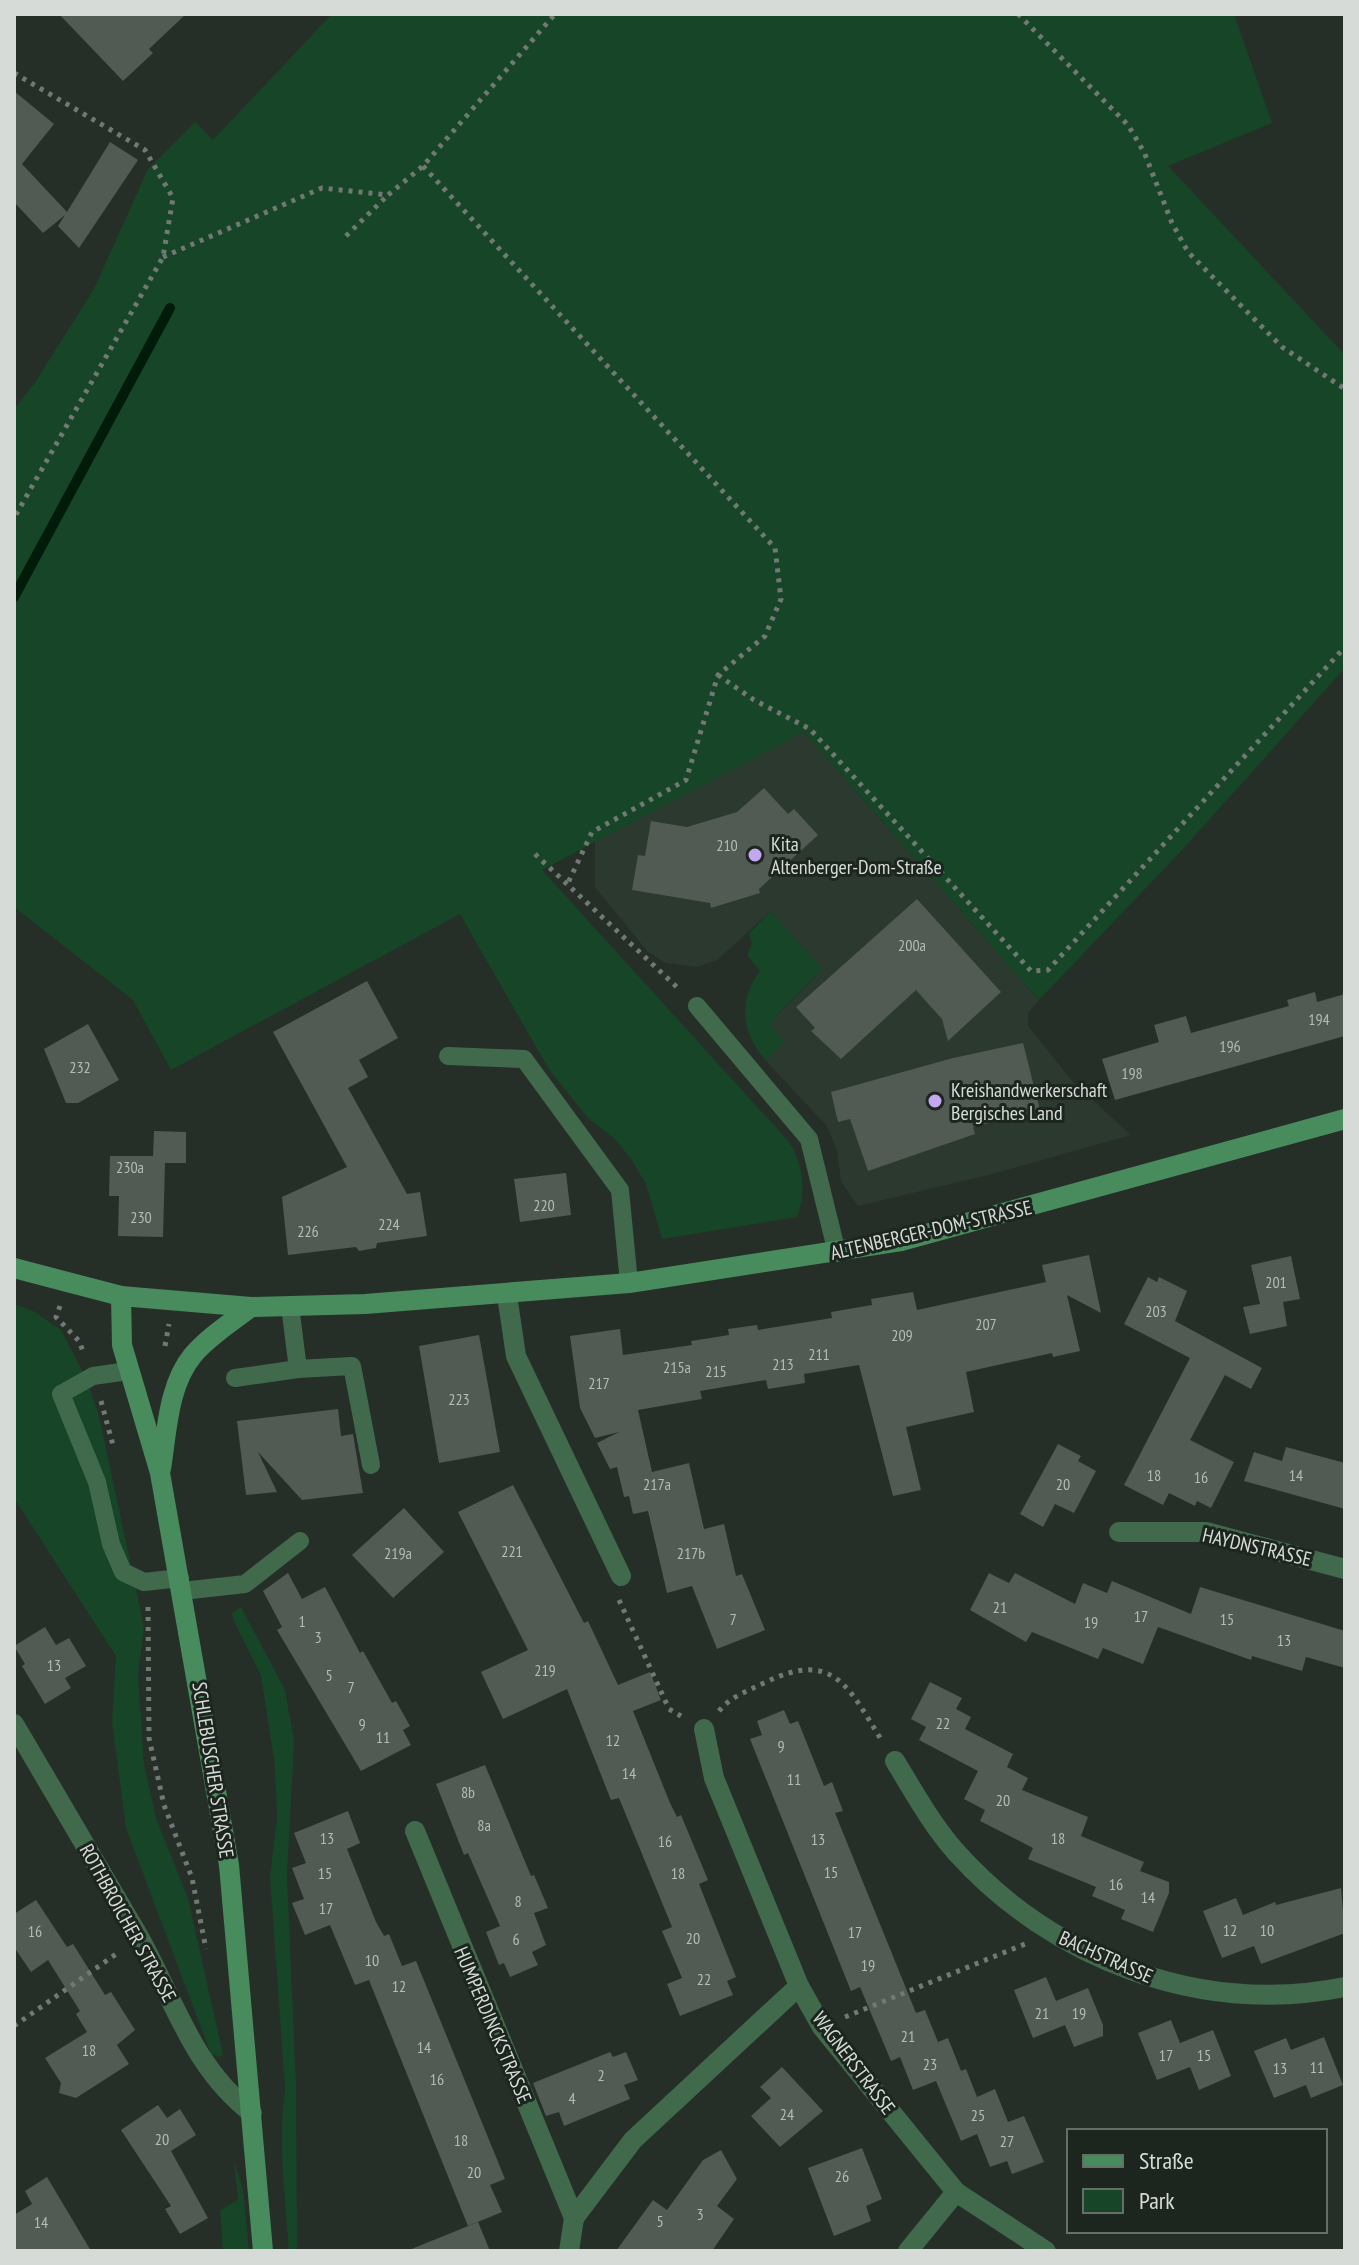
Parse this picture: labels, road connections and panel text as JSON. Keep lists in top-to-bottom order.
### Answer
{
  "streets": {
    "main road": ["ALTENBERGER-DOM-STRASSE", "SCHLEBUSCHER STRASSE"],
    "street": [
      "HAYDNSTRASSE",
      "ROTHBROICHER STRASSE",
      "BACHSTRASSE",
      "HUMPERDINCKSTRASSE",
      "WAGNERSTRASSE"
    ]
  },
  "crossings": [
    ["ALTENBERGER-DOM-STRASSE", "SCHLEBUSCHER STRASSE"],
    ["SCHLEBUSCHER STRASSE", "ROTHBROICHER STRASSE"]
  ],
  "places": ["Kita Altenberger-Dom-Straße", "Kreishandwerkerschaft Bergisches Land"],
  "house_numbers": [
    "210",
    "200a",
    "194",
    "196",
    "232",
    "198",
    "230a",
    "220",
    "230",
    "224",
    "226",
    "201",
    "203",
    "207",
    "209",
    "211",
    "213",
    "215a",
    "215",
    "217",
    "223",
    "18",
    "14",
    "16",
    "217a",
    "20",
    "221",
    "219a",
    "217b",
    "21",
    "17",
    "7",
    "15",
    "1",
    "19",
    "3",
    "13",
    "13",
    "219",
    "5",
    "7",
    "22",
    "9",
    "11",
    "12",
    "9",
    "14",
    "11",
    "8b",
    "20",
    "8a",
    "13",
    "18",
    "13",
    "16",
    "15",
    "15",
    "18",
    "16",
    "14",
    "8",
    "17",
    "12",
    "10",
    "16",
    "17",
    "20",
    "6",
    "10",
    "19",
    "22",
    "12",
    "21",
    "19",
    "21",
    "14",
    "18",
    "17",
    "15",
    "23",
    "11",
    "13",
    "2",
    "16",
    "4",
    "24",
    "25",
    "20",
    "18",
    "27",
    "20",
    "26",
    "3",
    "5",
    "14"
  ],
  "legend": ["Straße", "Park"]
}
